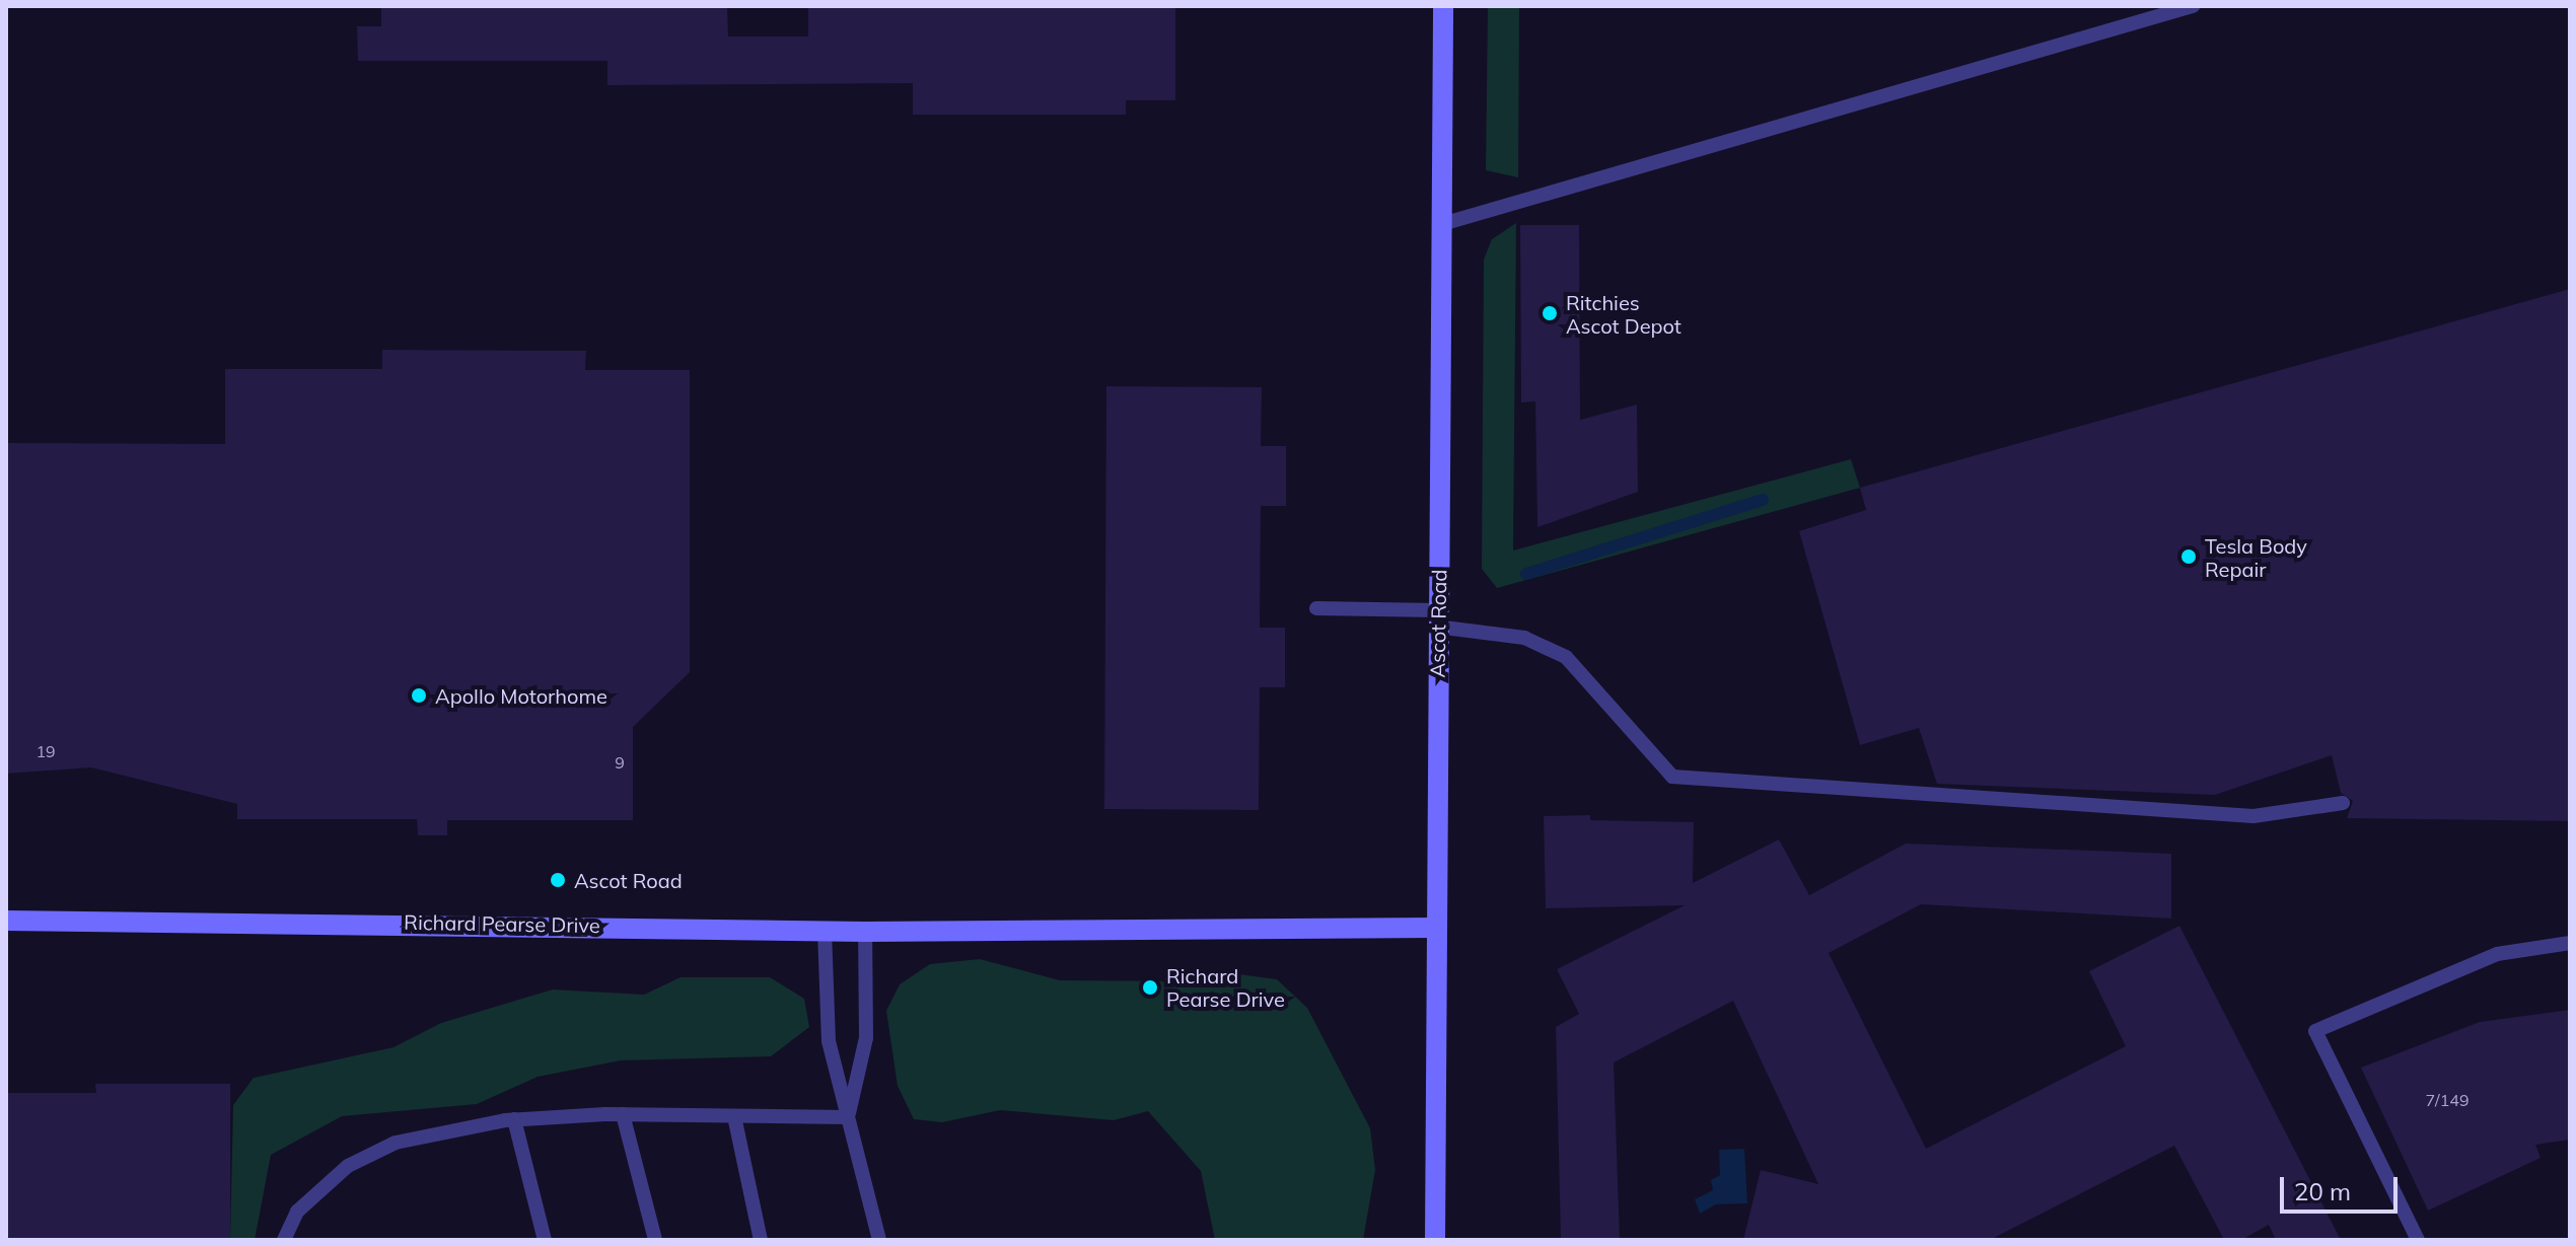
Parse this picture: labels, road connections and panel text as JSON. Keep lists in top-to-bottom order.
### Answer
{
  "streets": {
    "street": ["Ascot Road", "Richard Pearse Drive"]
  },
  "crossings": [
    ["Ascot Road", "Richard Pearse Drive"]
  ],
  "places": [
    "Ritchies Ascot Depot",
    "Tesla Body Repair",
    "Apollo Motorhome",
    "Ascot Road",
    "Richard Pearse Drive"
  ],
  "house_numbers": ["19", "9", "7/149"],
  "scale_bar": "20 m"
}
